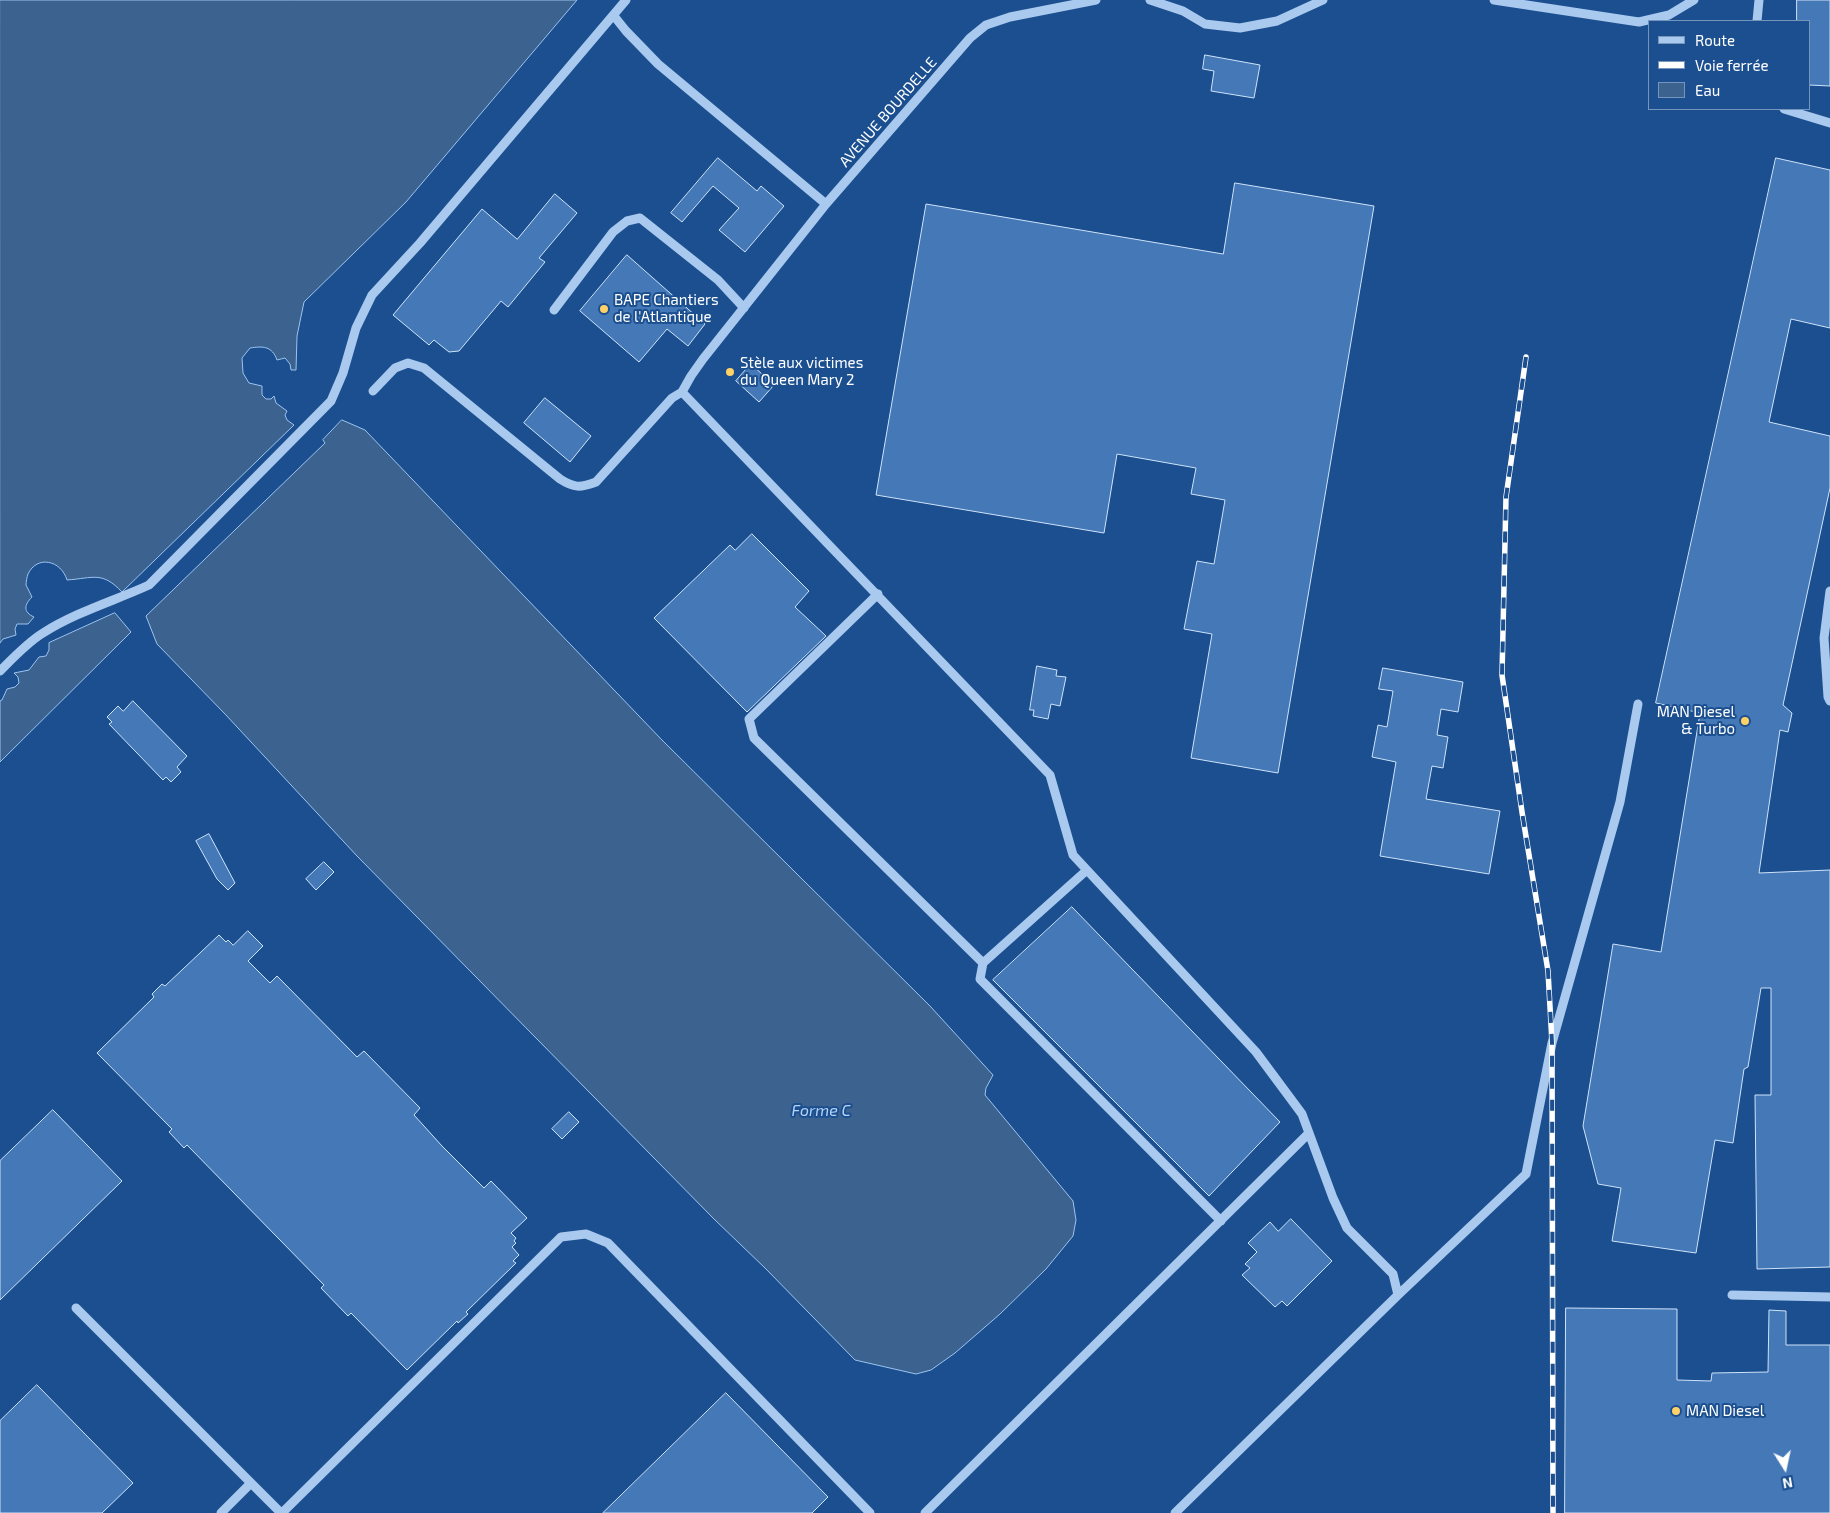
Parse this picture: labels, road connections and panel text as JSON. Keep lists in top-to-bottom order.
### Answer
{
  "streets": {
    "street": ["AVENUE BOURDELLE"]
  },
  "water": ["Forme C"],
  "places": [
    "BAPE Chantiers de l'Atlantique",
    "Stèle aux victimes du Queen Mary 2",
    "MAN Diesel & Turbo",
    "MAN Diesel"
  ],
  "legend": ["Route", "Voie ferrée", "Eau"],
  "north": "bottom"
}
